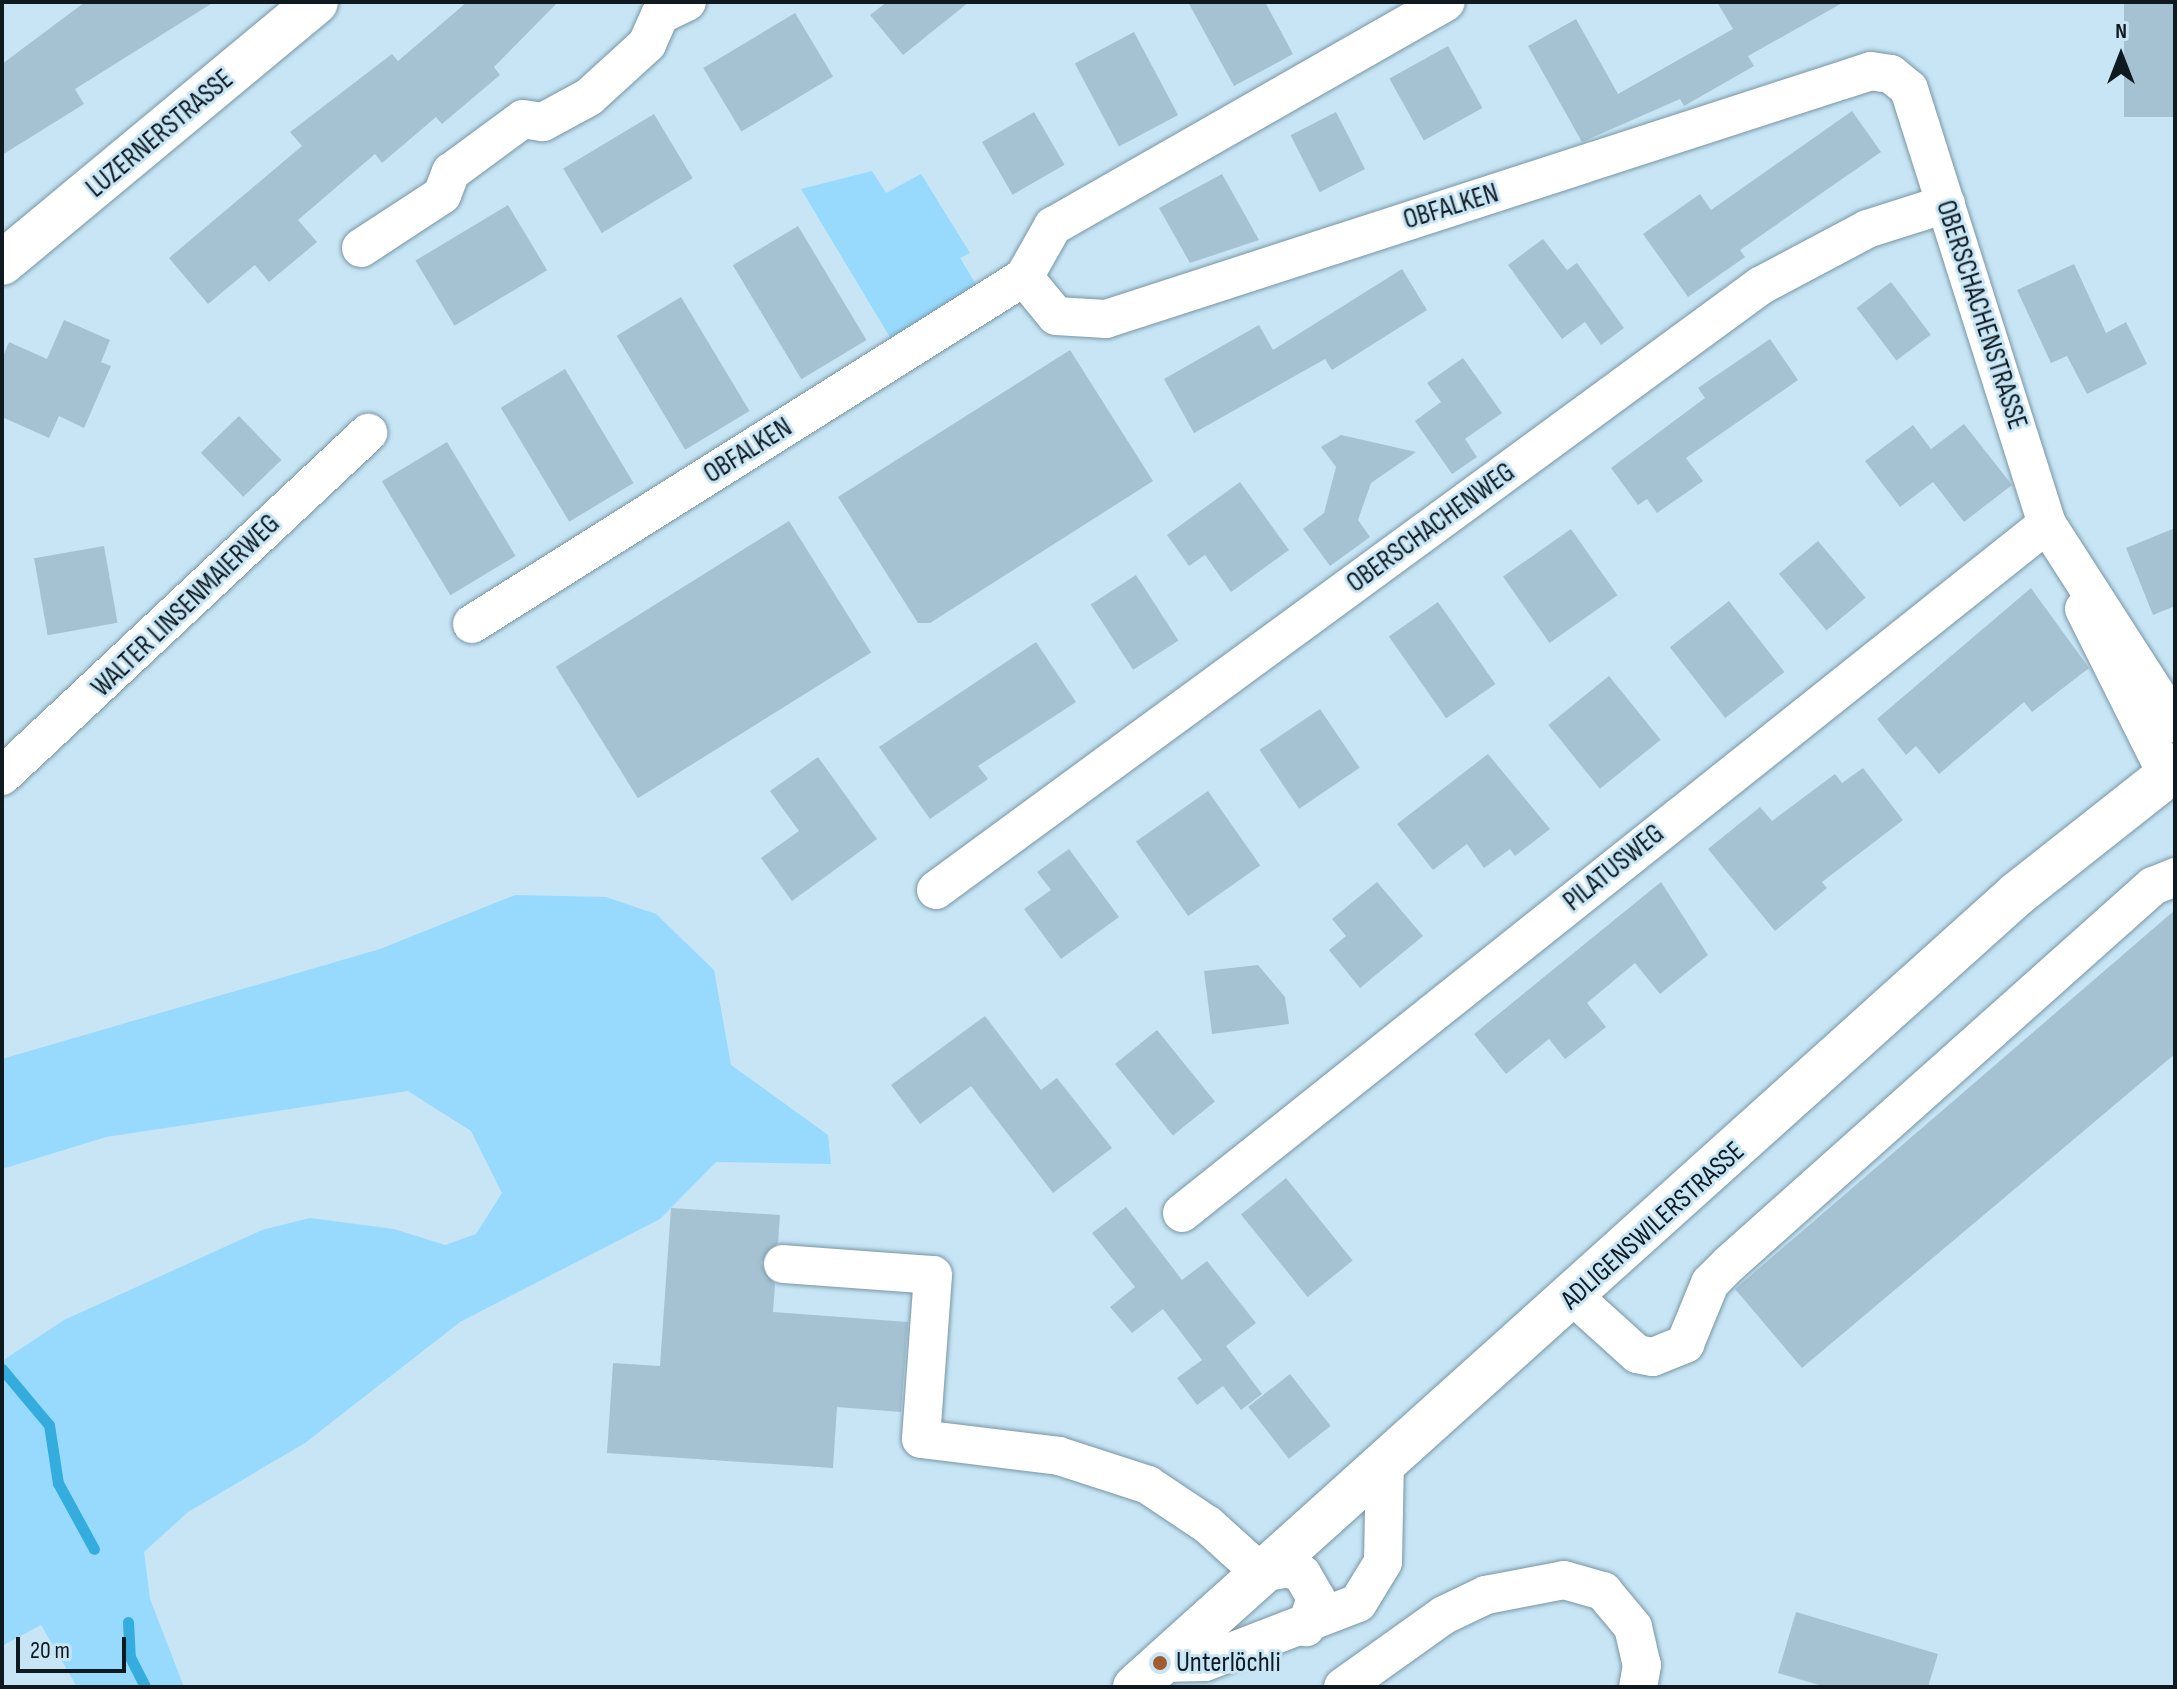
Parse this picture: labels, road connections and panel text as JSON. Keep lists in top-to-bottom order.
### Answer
{
  "streets": {
    "main road": ["LUZERNERSTRASSE", "ADLIGENSWILERSTRASSE"],
    "street": [
      "OBFALKEN",
      "OBERSCHACHENSTRASSE",
      "OBERSCHACHENWEG",
      "WALTER LINSENMAIERWEG",
      "PILATUSWEG"
    ]
  },
  "crossings": [
    ["OBFALKEN", "OBERSCHACHENSTRASSE"],
    ["OBERSCHACHENSTRASSE", "OBERSCHACHENWEG"],
    ["OBERSCHACHENSTRASSE", "PILATUSWEG"],
    ["OBERSCHACHENSTRASSE", "ADLIGENSWILERSTRASSE"]
  ],
  "places": ["Unterlöchli"],
  "scale_bar": "20 m",
  "north": "top"
}
